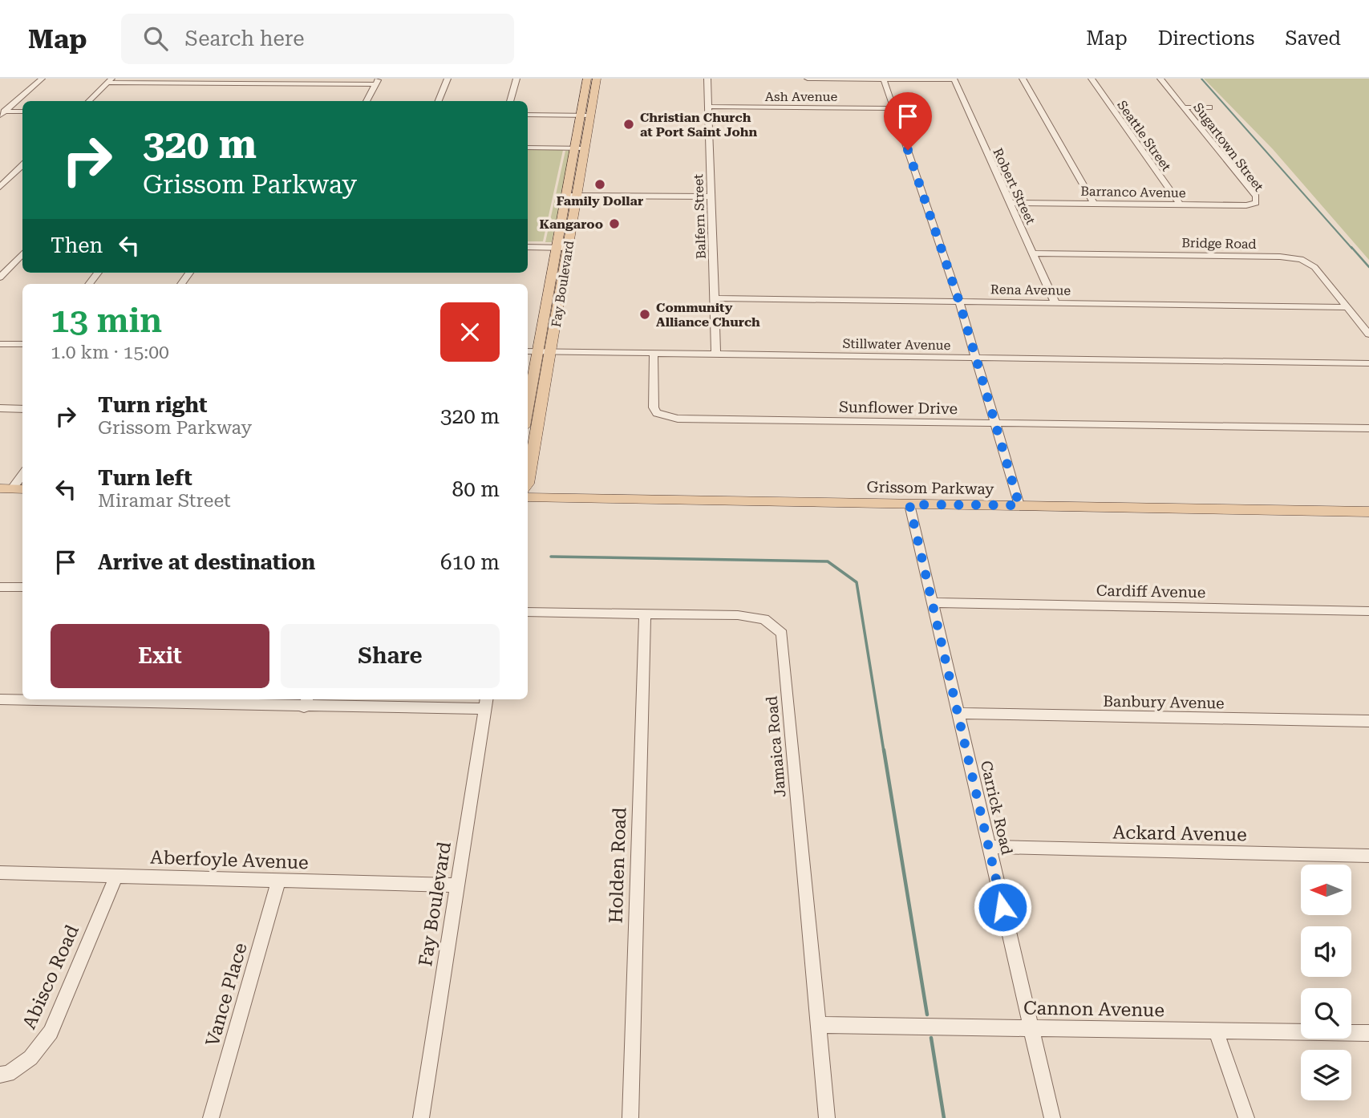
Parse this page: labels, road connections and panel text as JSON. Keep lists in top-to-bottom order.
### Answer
{
  "streets": {
    "main road": ["Fay Boulevard", "Grissom Parkway"],
    "street": [
      "Ash Avenue",
      "Seattle Street",
      "Sugartown Street",
      "Robert Street",
      "Barranco Avenue",
      "Balfern Street",
      "Bridge Road",
      "Rena Avenue",
      "Stillwater Avenue",
      "Sunflower Drive",
      "Cardiff Avenue",
      "Banbury Avenue",
      "Jamaica Road",
      "Carrick Road",
      "Ackard Avenue",
      "Aberfoyle Avenue",
      "Holden Road",
      "Abisco Road",
      "Vance Place",
      "Cannon Avenue"
    ]
  },
  "crossings": [
    ["Ash Avenue", "Balfern Street"],
    ["Seattle Street", "Barranco Avenue"],
    ["Sugartown Street", "Barranco Avenue"],
    ["Robert Street", "Barranco Avenue"],
    ["Robert Street", "Bridge Road"],
    ["Robert Street", "Rena Avenue"],
    ["Balfern Street", "Rena Avenue"],
    ["Balfern Street", "Stillwater Avenue"],
    ["Bridge Road", "Rena Avenue"],
    ["Fay Boulevard", "Stillwater Avenue"],
    ["Fay Boulevard", "Aberfoyle Avenue"],
    ["Stillwater Avenue", "Sunflower Drive"],
    ["Grissom Parkway", "Carrick Road"],
    ["Cardiff Avenue", "Carrick Road"],
    ["Banbury Avenue", "Carrick Road"],
    ["Jamaica Road", "Holden Road"],
    ["Jamaica Road", "Cannon Avenue"],
    ["Carrick Road", "Ackard Avenue"],
    ["Carrick Road", "Cannon Avenue"],
    ["Aberfoyle Avenue", "Abisco Road"],
    ["Aberfoyle Avenue", "Vance Place"]
  ],
  "places": [
    "Christian Church at Port Saint John",
    "Family Dollar",
    "Kangaroo",
    "Community Alliance Church"
  ],
  "north": "left",
  "page": {
    "header": "Map",
    "search": "Search here",
    "nav": ["Map", "Directions", "Saved"],
    "turn": ["320 m", "Grissom Parkway"],
    "then": "Then",
    "heading": ["13 min", "1.0 km · 15:00"],
    "list": [
      {
        "name": "Turn right",
        "note": "Grissom Parkway",
        "value": "320 m"
      },
      {
        "name": "Turn left",
        "note": "Miramar Street",
        "value": "80 m"
      },
      {
        "name": "Arrive at destination",
        "value": "610 m"
      }
    ],
    "buttons": ["Exit", "Share"]
  }
}
